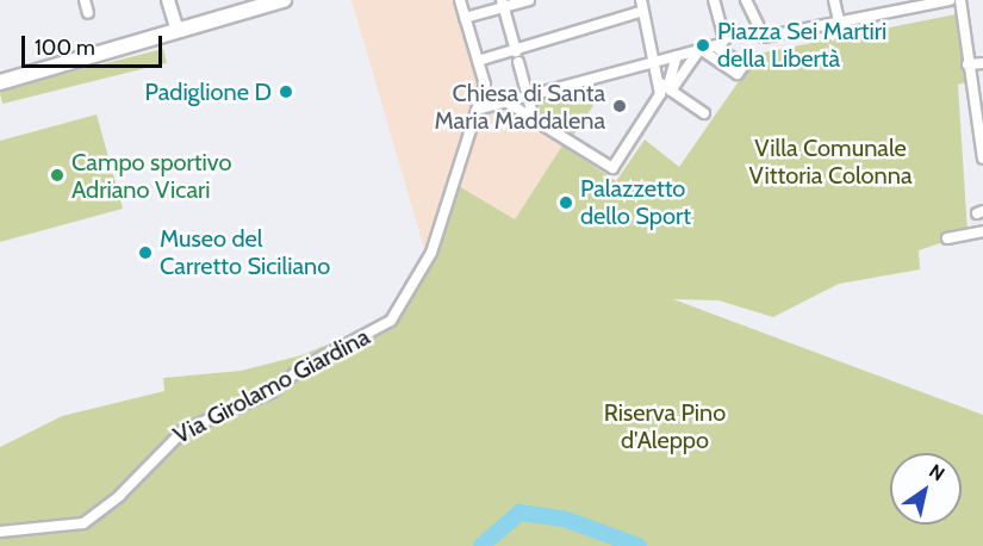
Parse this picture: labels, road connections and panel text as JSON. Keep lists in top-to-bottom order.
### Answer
{
  "streets": {
    "street": ["Via Girolamo Giardina"]
  },
  "parks": ["Villa Comunale Vittoria Colonna", "Riserva Pino d'Aleppo"],
  "places": [
    "Piazza Sei Martiri della Libertà",
    "Padiglione D",
    "Chiesa di Santa Maria Maddalena",
    "Campo sportivo Adriano Vicari",
    "Palazzetto dello Sport",
    "Museo del Carretto Siciliano"
  ],
  "scale_bar": "100 m",
  "north": "top right"
}
